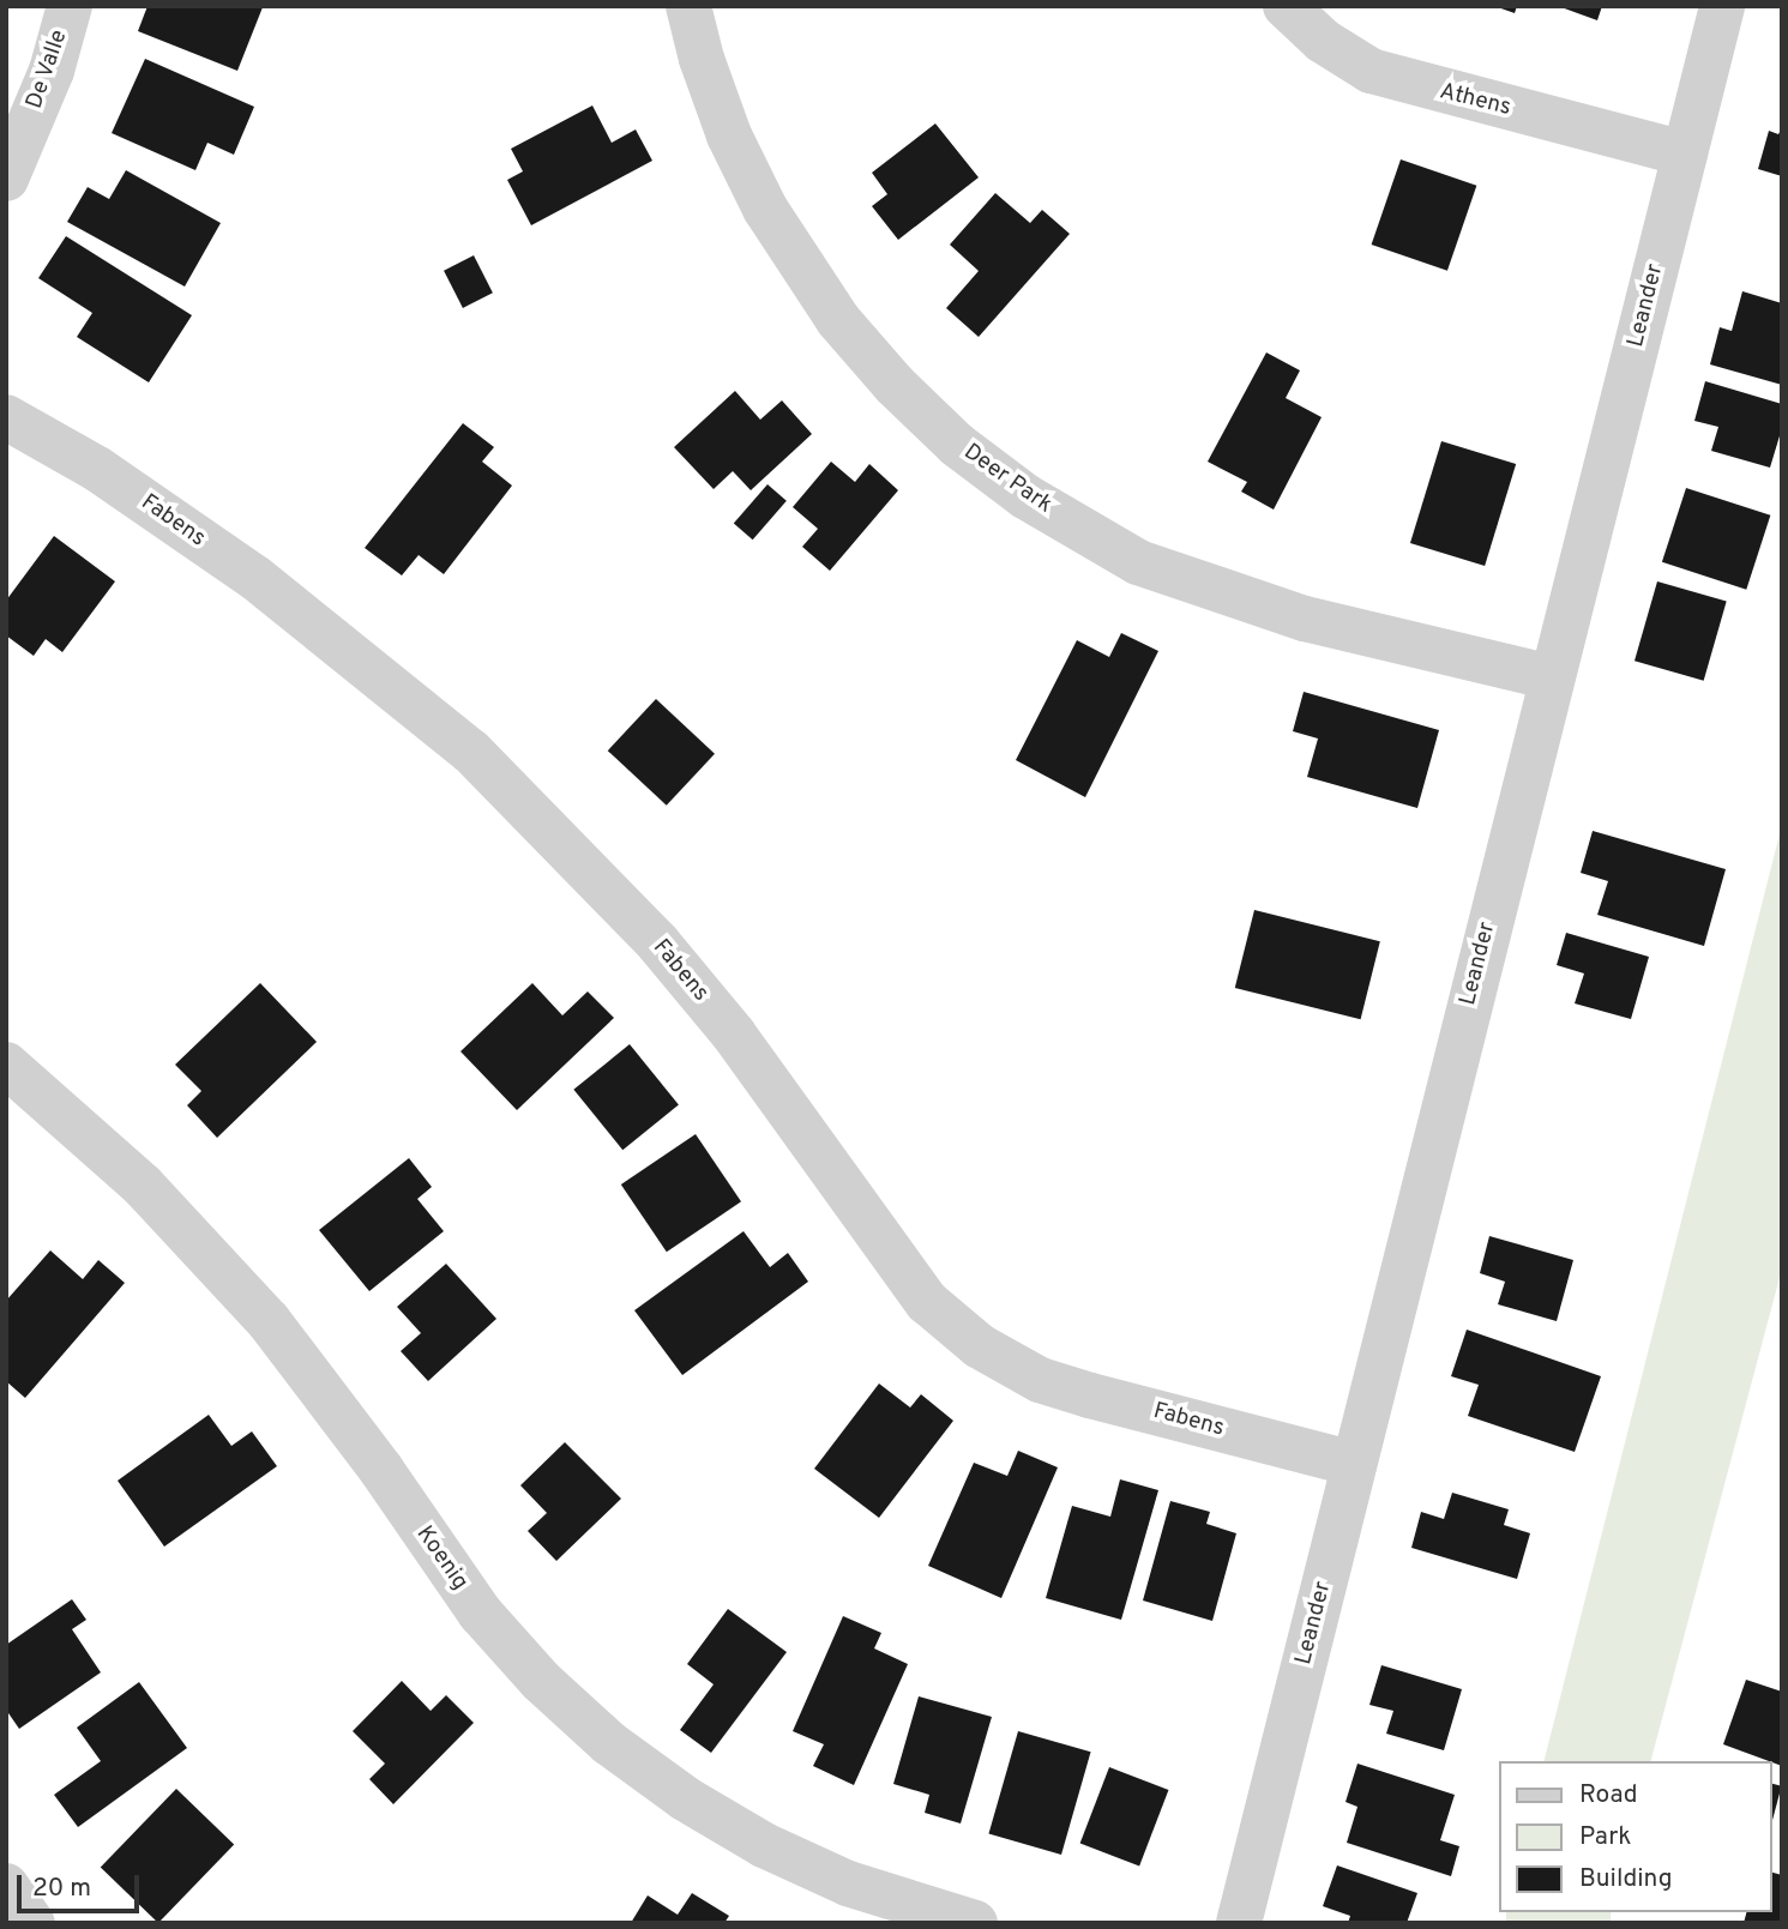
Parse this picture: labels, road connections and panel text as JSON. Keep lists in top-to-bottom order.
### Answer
{
  "streets": {
    "street": [
      "De Valle",
      "Athens",
      "Leander",
      "Deer Park",
      "Fabens",
      "Koenig"
    ]
  },
  "crossings": [
    ["Athens", "Leander"],
    ["Leander", "Deer Park"],
    ["Leander", "Fabens"]
  ],
  "legend": ["Road", "Park", "Building"],
  "scale_bar": "20 m"
}
